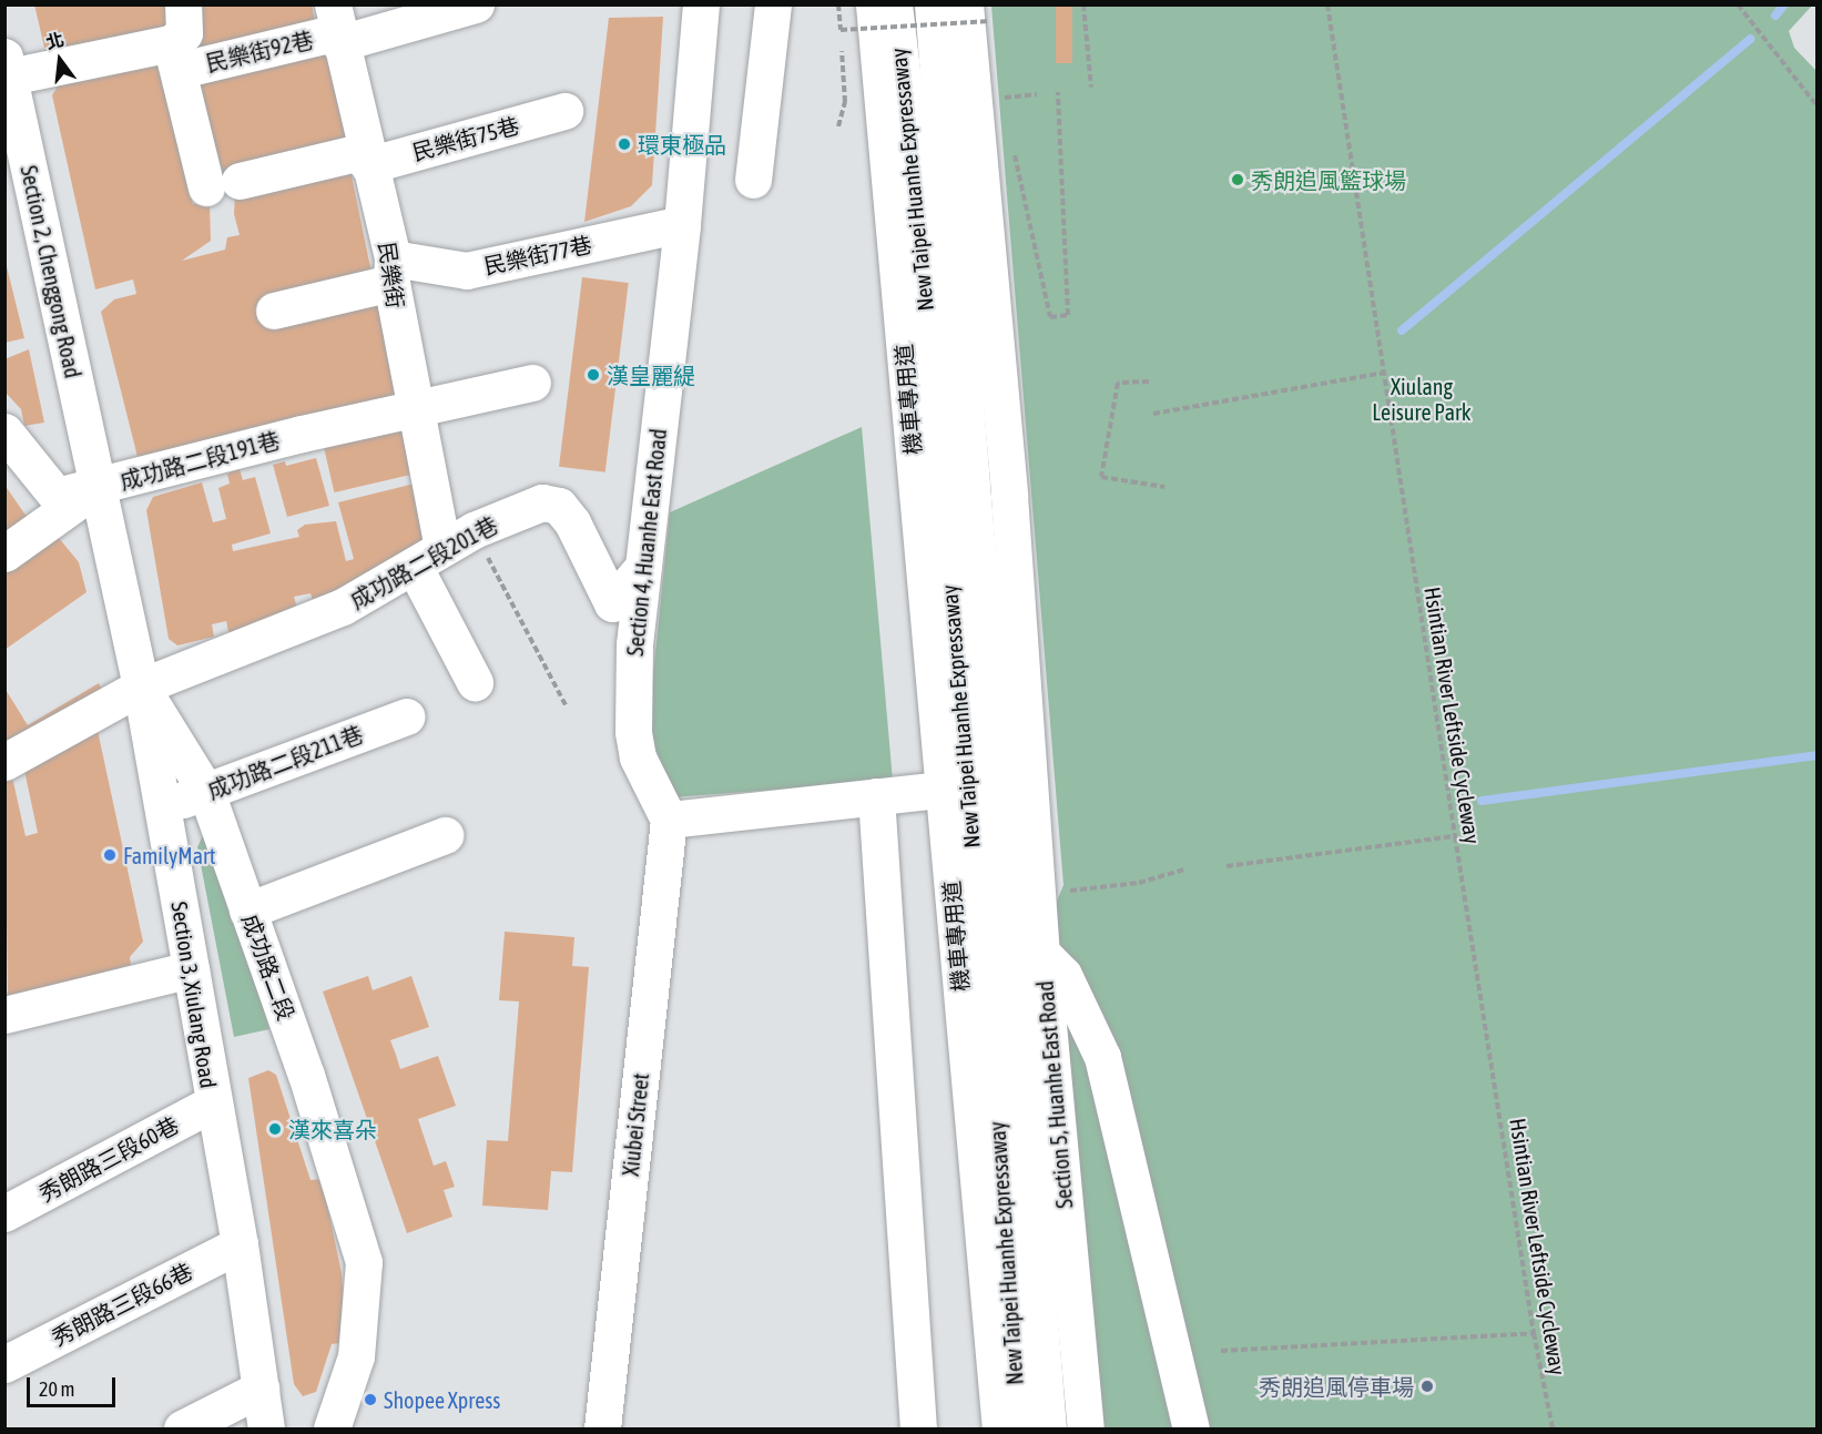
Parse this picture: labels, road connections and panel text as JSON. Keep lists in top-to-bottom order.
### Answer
{
  "streets": {
    "main road": [
      "民樂街92巷",
      "民樂街75巷",
      "New Taipei Huanhe Expressaway",
      "民樂街77巷",
      "Section 2, Chenggong Road",
      "民樂街",
      "機車專用道",
      "成功路二段191巷",
      "Section 4, Huanhe East Road",
      "成功路二段201巷",
      "成功路二段211巷",
      "成功路二段",
      "Section 3, Xiulang Road",
      "Section 5, Huanhe East Road",
      "Xiubei Street",
      "秀朗路三段60巷",
      "秀朗路三段66巷"
    ],
    "path": ["Hsintian River Leftside Cycleway"]
  },
  "crossings": [
    ["民樂街92巷", "民樂街75巷"],
    ["民樂街92巷", "Section 2, Chenggong Road"],
    ["民樂街92巷", "民樂街"],
    ["民樂街75巷", "民樂街"],
    ["New Taipei Huanhe Expressaway", "機車專用道"],
    ["New Taipei Huanhe Expressaway", "Section 5, Huanhe East Road"],
    ["民樂街77巷", "民樂街"],
    ["民樂街77巷", "Section 4, Huanhe East Road"],
    ["Section 2, Chenggong Road", "成功路二段191巷"],
    ["Section 2, Chenggong Road", "Section 3, Xiulang Road"],
    ["民樂街", "成功路二段191巷"],
    ["民樂街", "成功路二段201巷"],
    ["機車專用道", "Section 5, Huanhe East Road"],
    ["成功路二段191巷", "Section 3, Xiulang Road"],
    ["Section 4, Huanhe East Road", "成功路二段201巷"],
    ["Section 4, Huanhe East Road", "Xiubei Street"],
    ["成功路二段201巷", "成功路二段"],
    ["成功路二段201巷", "Section 3, Xiulang Road"],
    ["成功路二段211巷", "成功路二段"],
    ["成功路二段211巷", "Section 3, Xiulang Road"],
    ["成功路二段", "Section 3, Xiulang Road"],
    ["Section 3, Xiulang Road", "秀朗路三段60巷"],
    ["Section 3, Xiulang Road", "秀朗路三段66巷"]
  ],
  "parks": ["Xiulang Leisure Park"],
  "places": [
    "環東極品",
    "秀朗追風籃球場",
    "漢皇麗緹",
    "FamilyMart",
    "漢來喜朵",
    "秀朗追風停車場",
    "Shopee Xpress"
  ],
  "scale_bar": "20 m",
  "north": "top"
}
